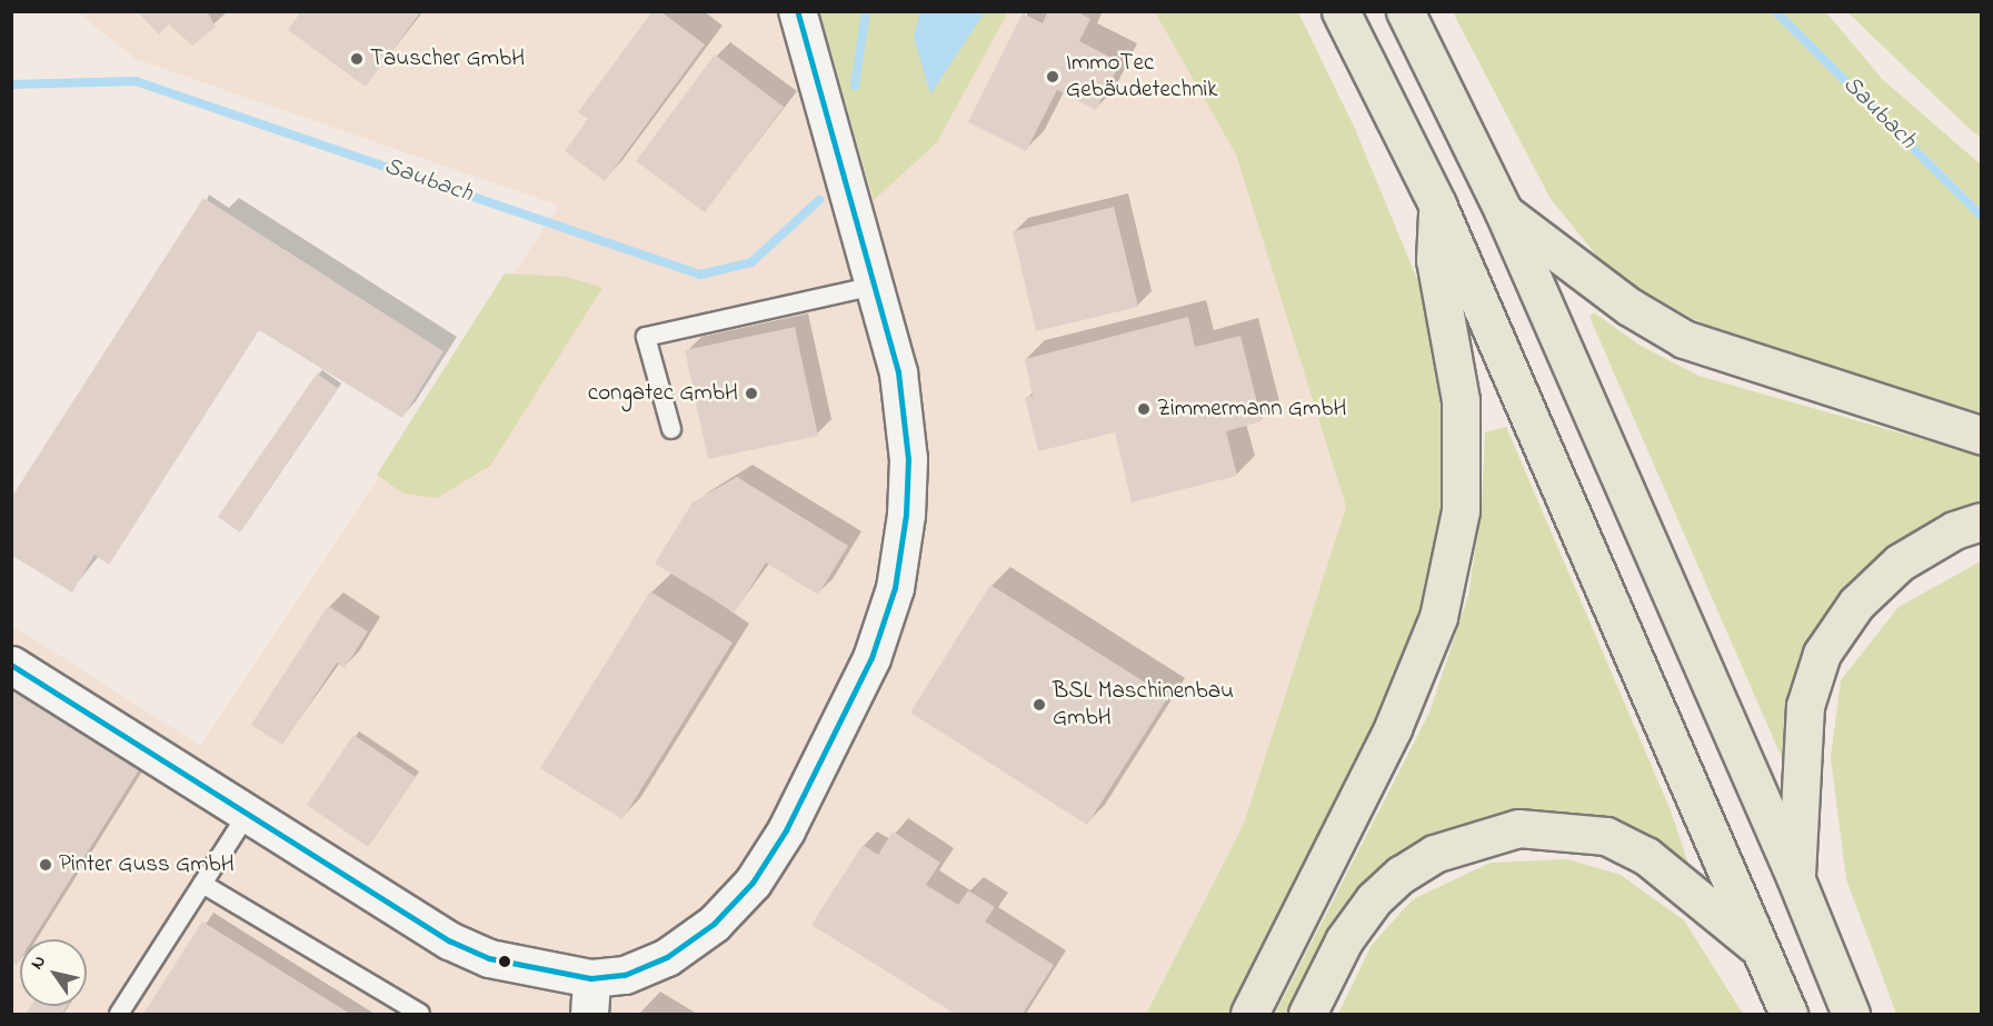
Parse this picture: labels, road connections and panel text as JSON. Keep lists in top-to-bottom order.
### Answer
{
  "water": ["Saubach"],
  "places": [
    "Tauscher GmbH",
    "ImmoTec Gebäudetechnik",
    "congatec GmbH",
    "Zimmermann GmbH",
    "BSL Maschinenbau GmbH",
    "Pinter Guss GmbH"
  ],
  "north": "top left"
}
